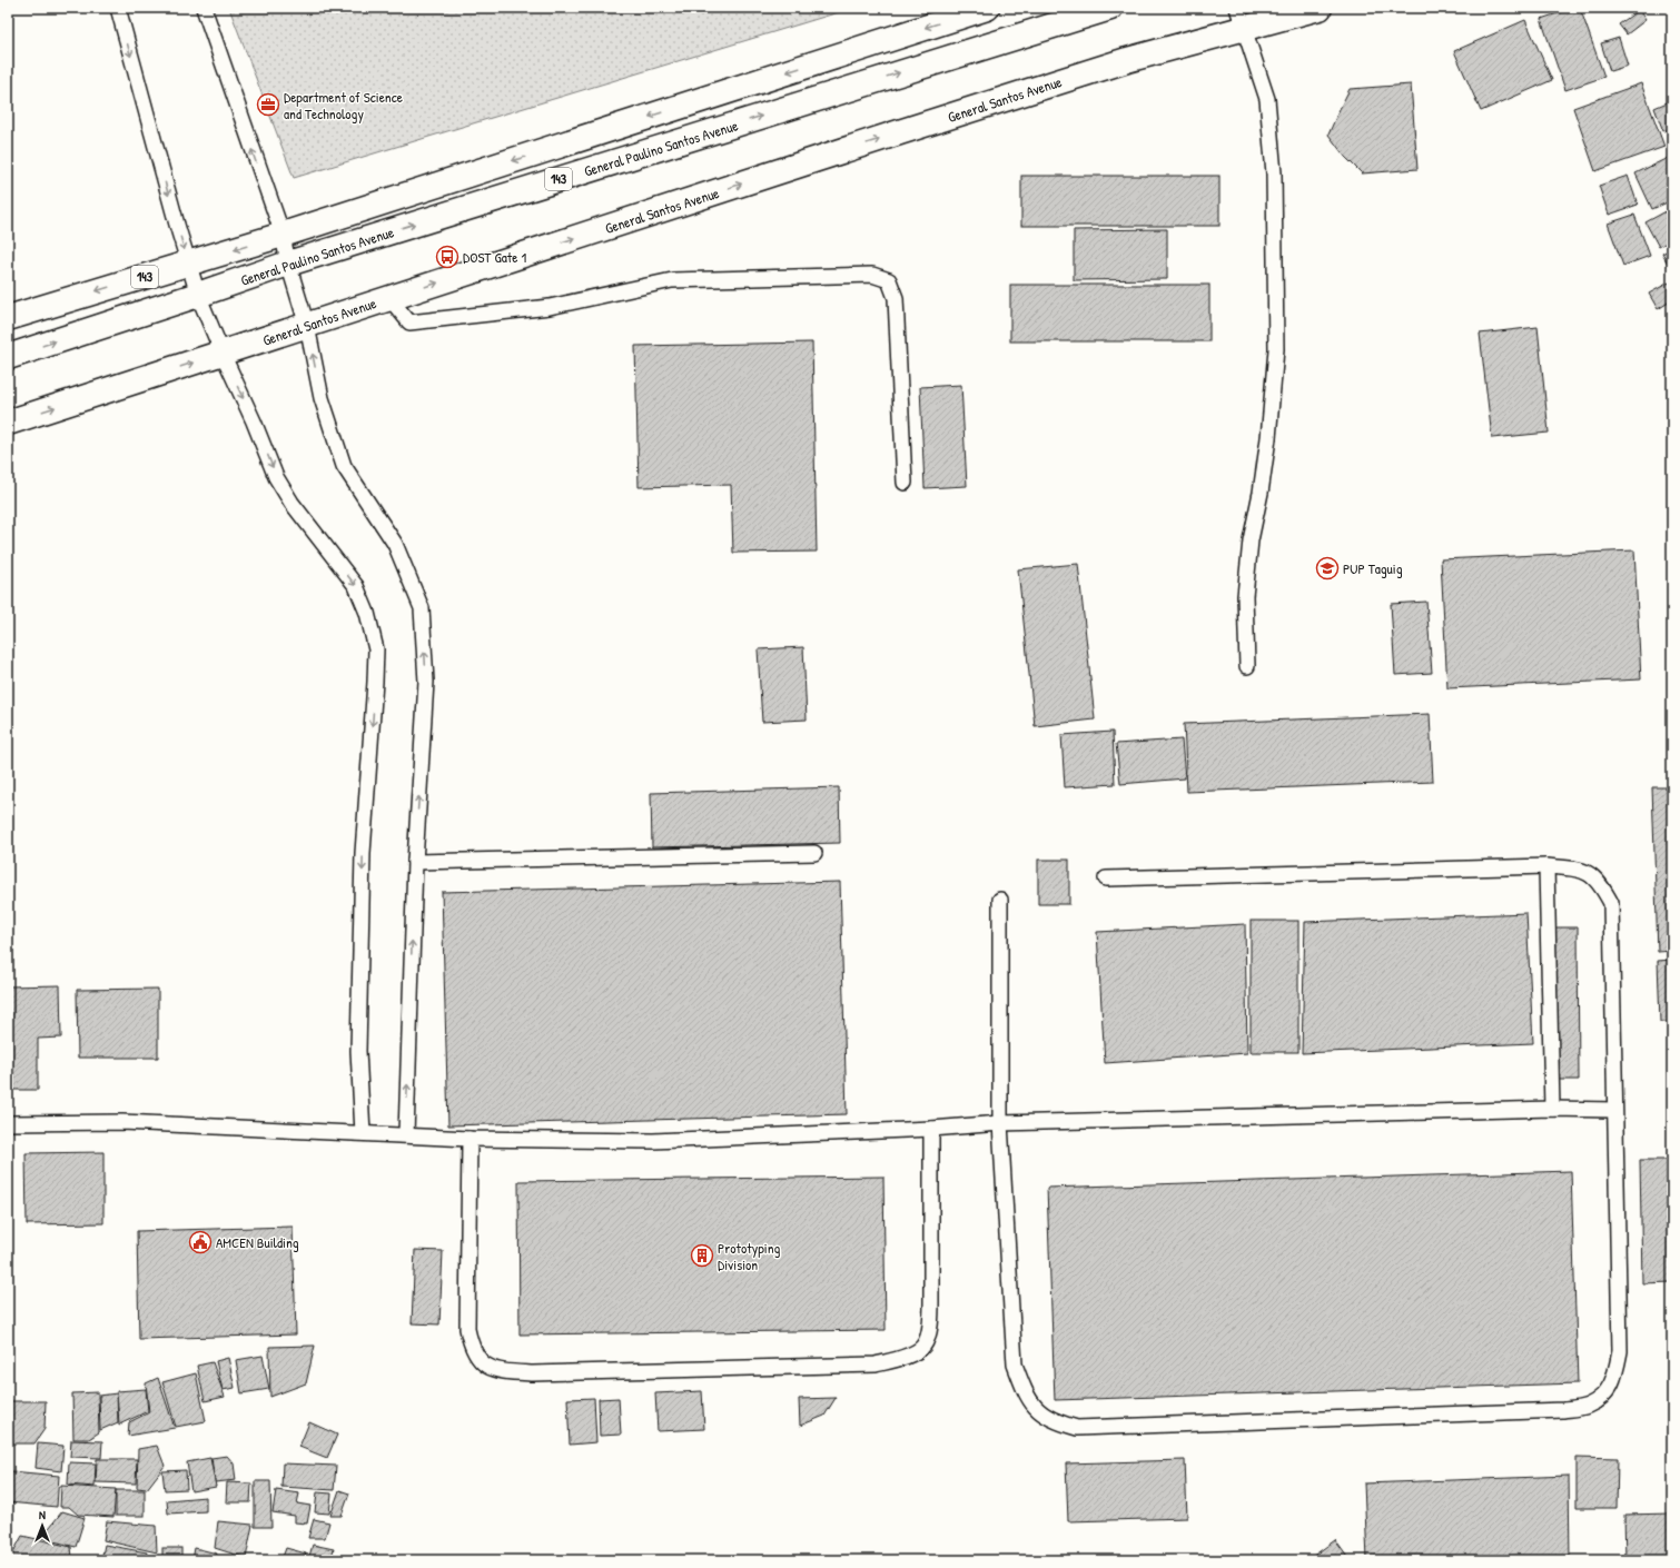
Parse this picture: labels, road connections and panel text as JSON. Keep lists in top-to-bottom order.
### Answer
{
  "streets": {
    "main road": ["General Santos Avenue", "General Paulino Santos Avenue", "143"]
  },
  "one_way": ["General Santos Avenue"],
  "places": {
    "office": ["Department of Science and Technology"],
    "bus stop": ["DOST Gate 1"],
    "school or university": ["PUP Taguig"],
    "public building": ["AMCEN Building"],
    "building": ["Prototyping Division"]
  },
  "north": "top"
}
